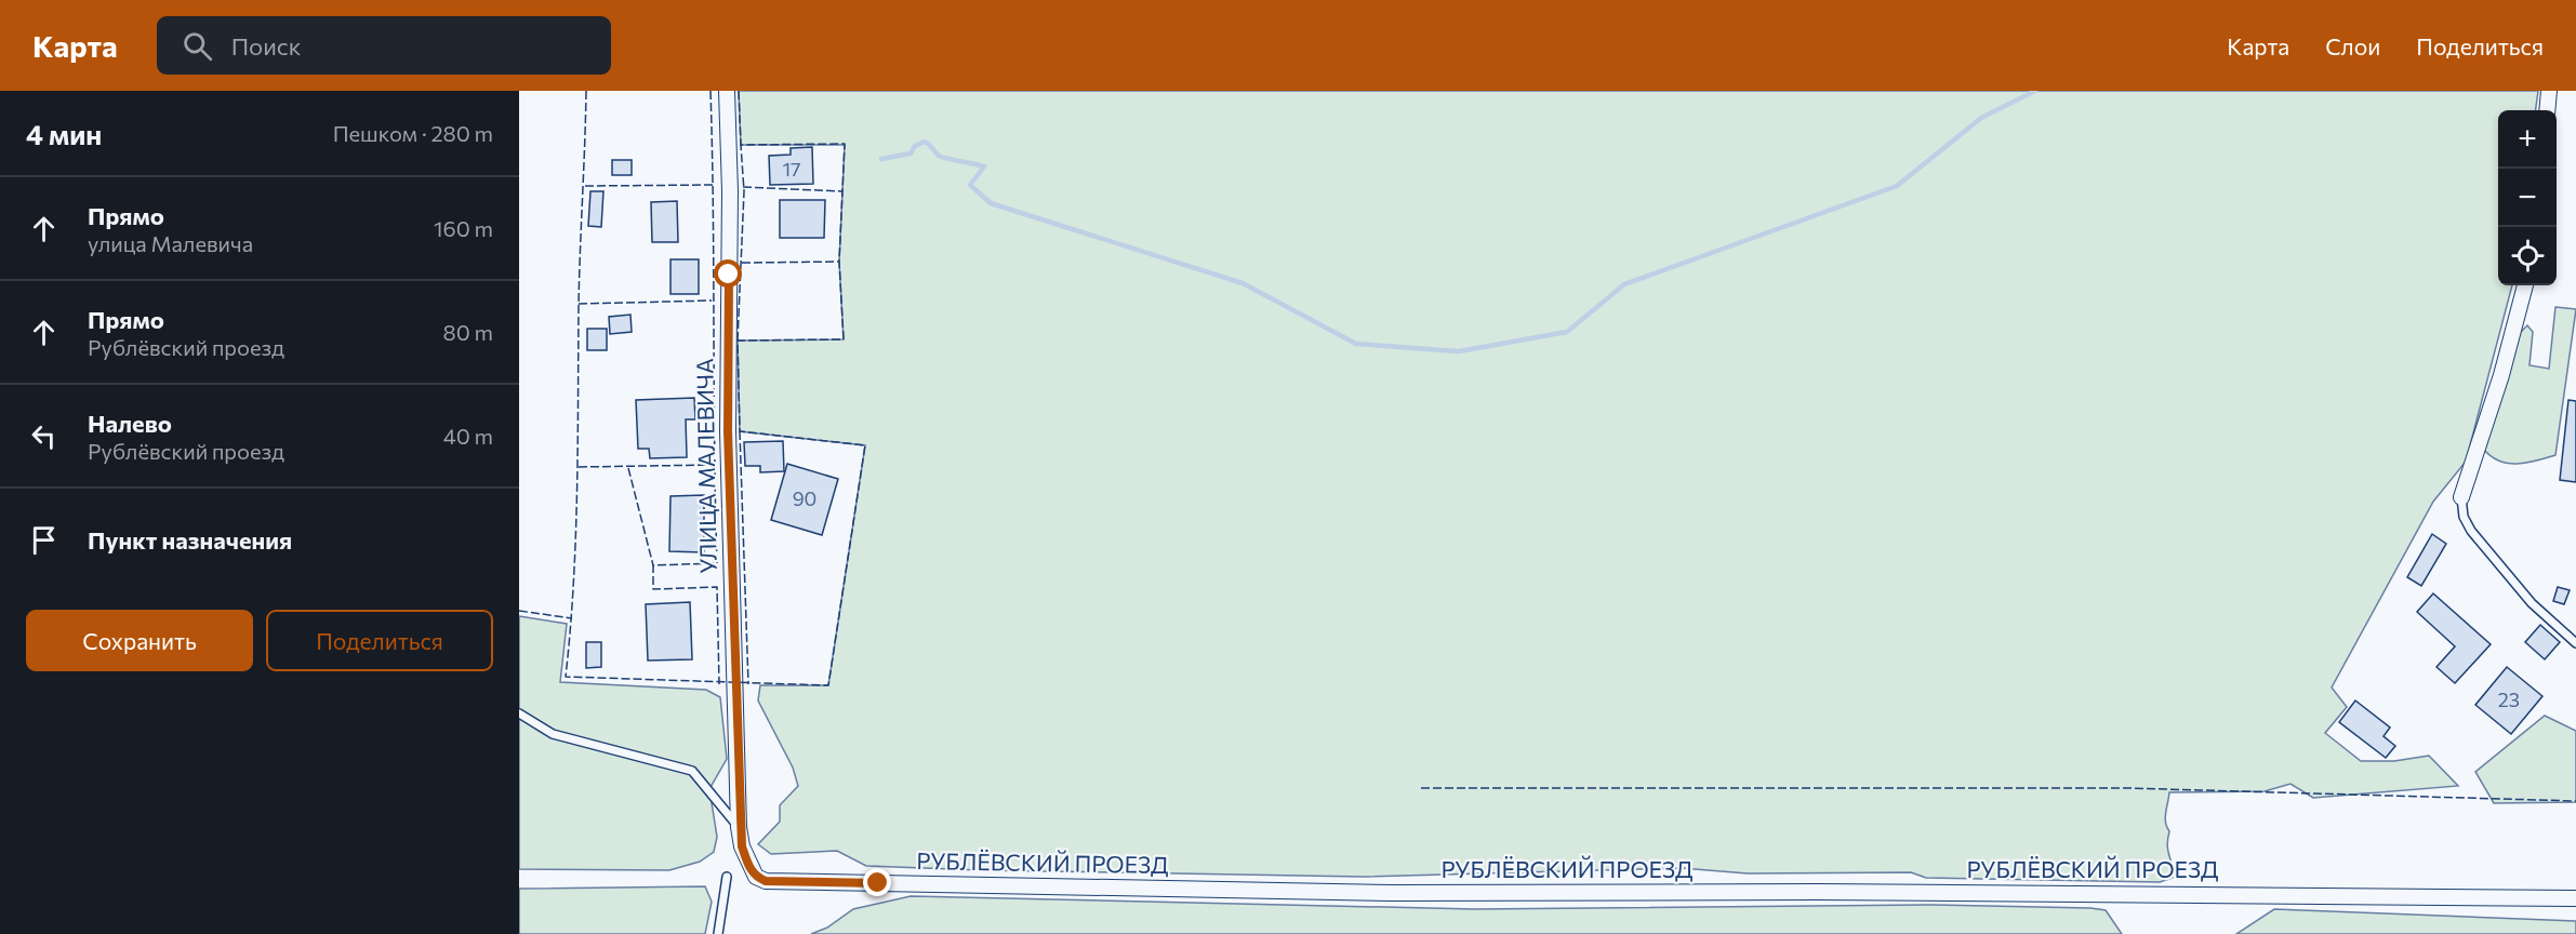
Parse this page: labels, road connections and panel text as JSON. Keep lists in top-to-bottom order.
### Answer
{
  "streets": {
    "street": ["УЛИЦА МАЛЕВИЧА", "РУБЛЁВСКИЙ ПРОЕЗД"]
  },
  "crossings": [
    ["УЛИЦА МАЛЕВИЧА", "РУБЛЁВСКИЙ ПРОЕЗД"]
  ],
  "house_numbers": ["17", "90", "23"],
  "page": {
    "header": "Карта",
    "search": "Поиск",
    "nav": ["Карта", "Слои", "Поделиться"],
    "heading": ["4 мин", "Пешком · 280 m"],
    "map_buttons": ["+", "−"],
    "list": [
      ["Прямо", "улица Малевича", "160 m"],
      ["Прямо", "Рублёвский проезд", "80 m"],
      ["Налево", "Рублёвский проезд", "40 m"],
      "Пункт назначения"
    ],
    "buttons": ["Сохранить", "Поделиться"]
  }
}
